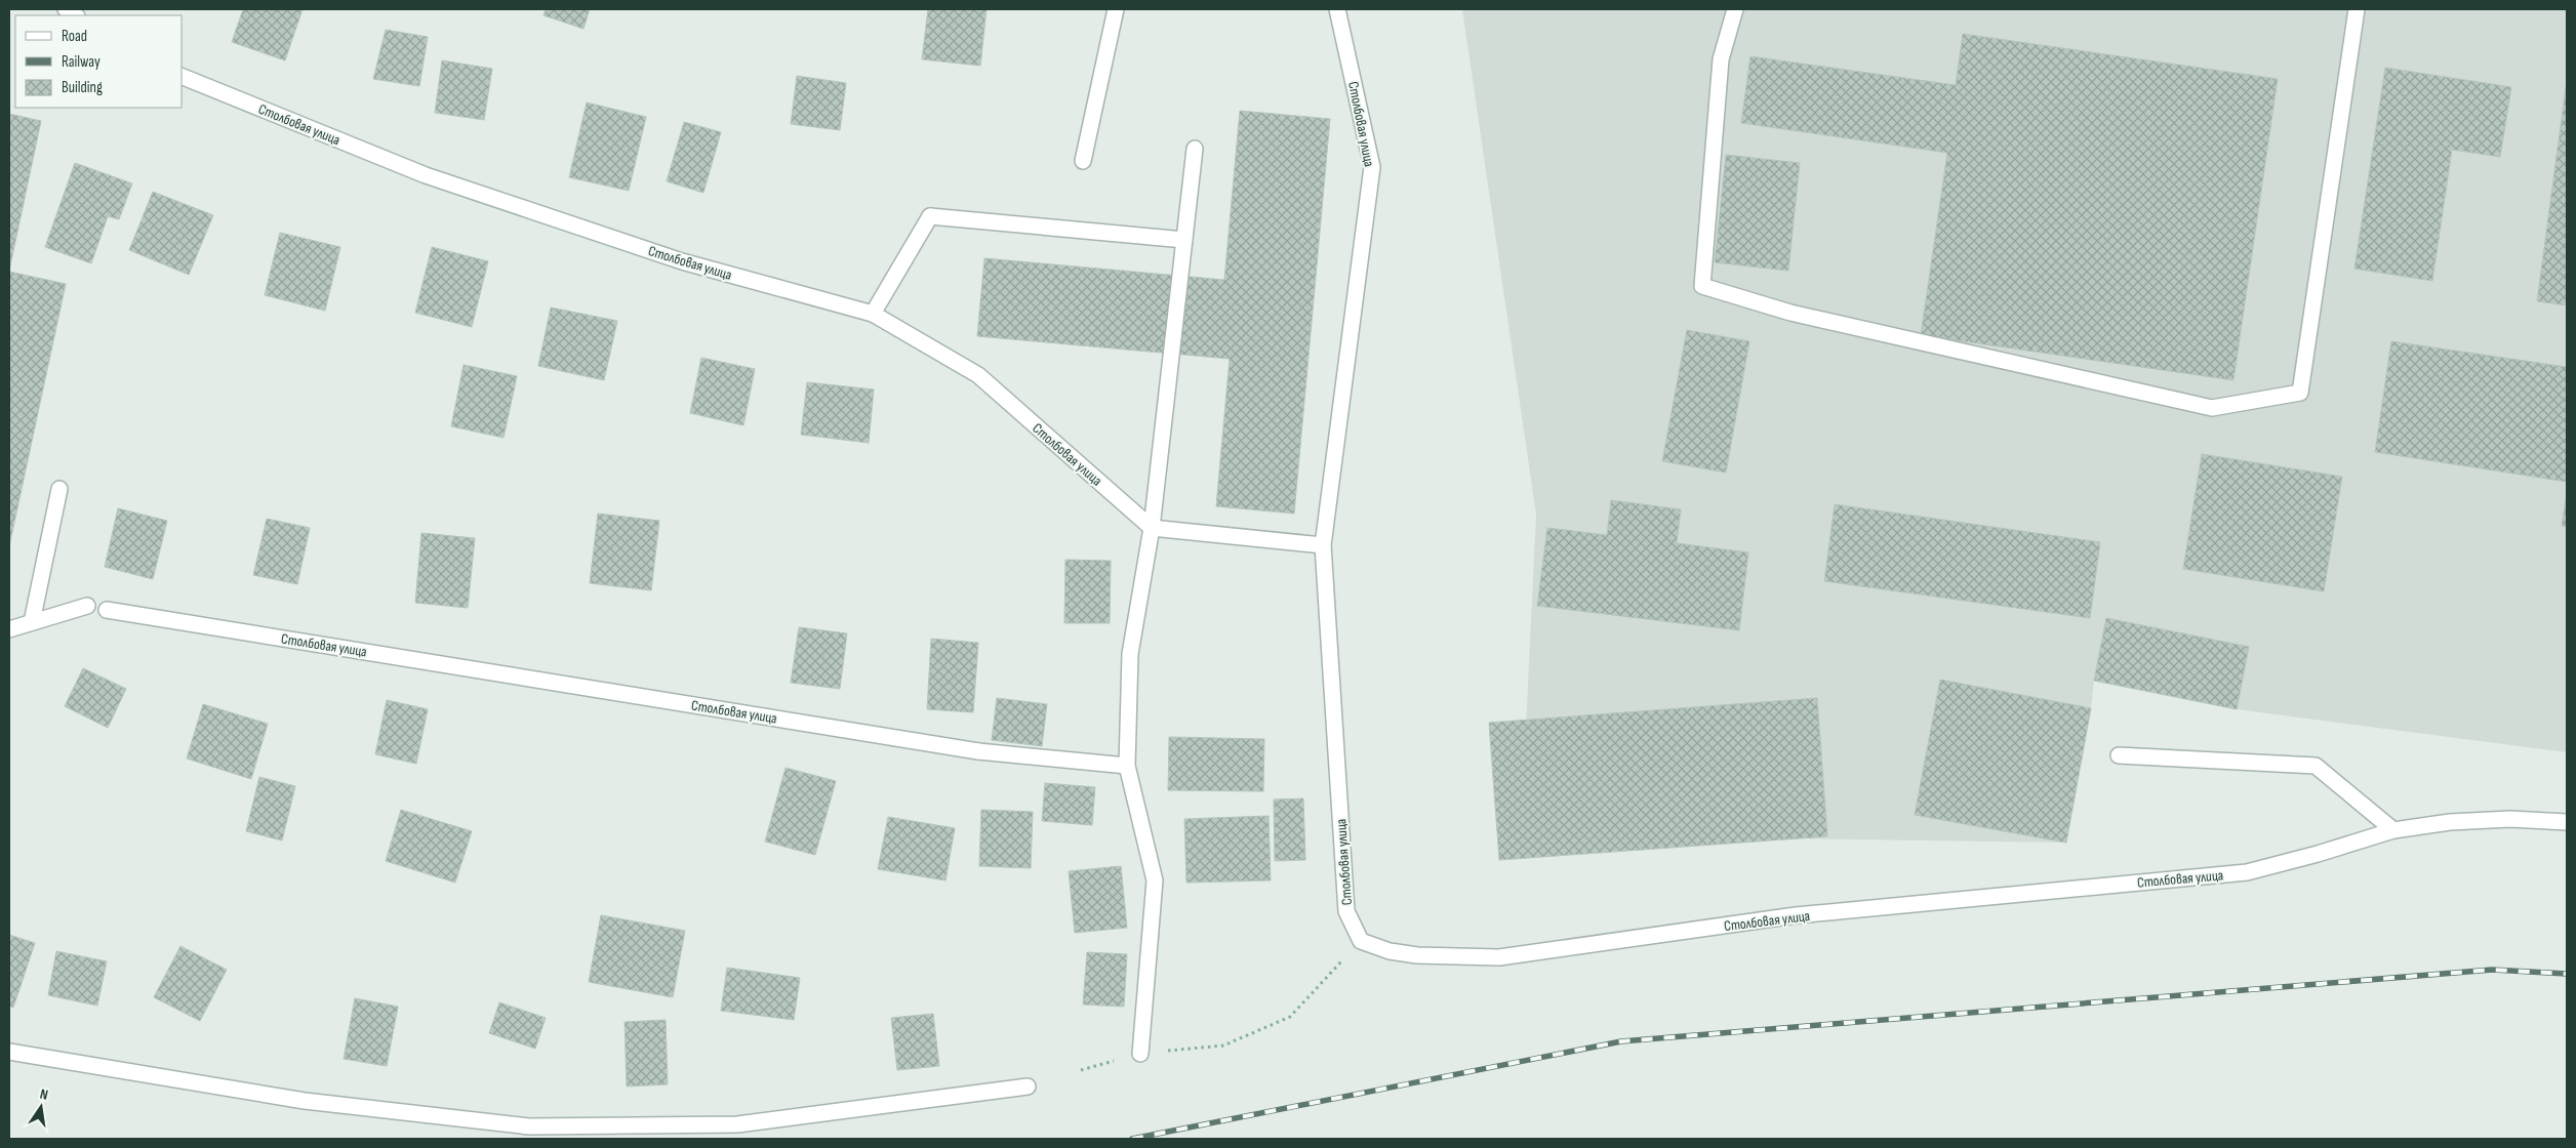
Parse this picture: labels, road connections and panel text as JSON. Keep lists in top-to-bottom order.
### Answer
{
  "streets": {
    "street": ["Столбовая улица"]
  },
  "legend": ["Road", "Railway", "Building"],
  "north": "top"
}
